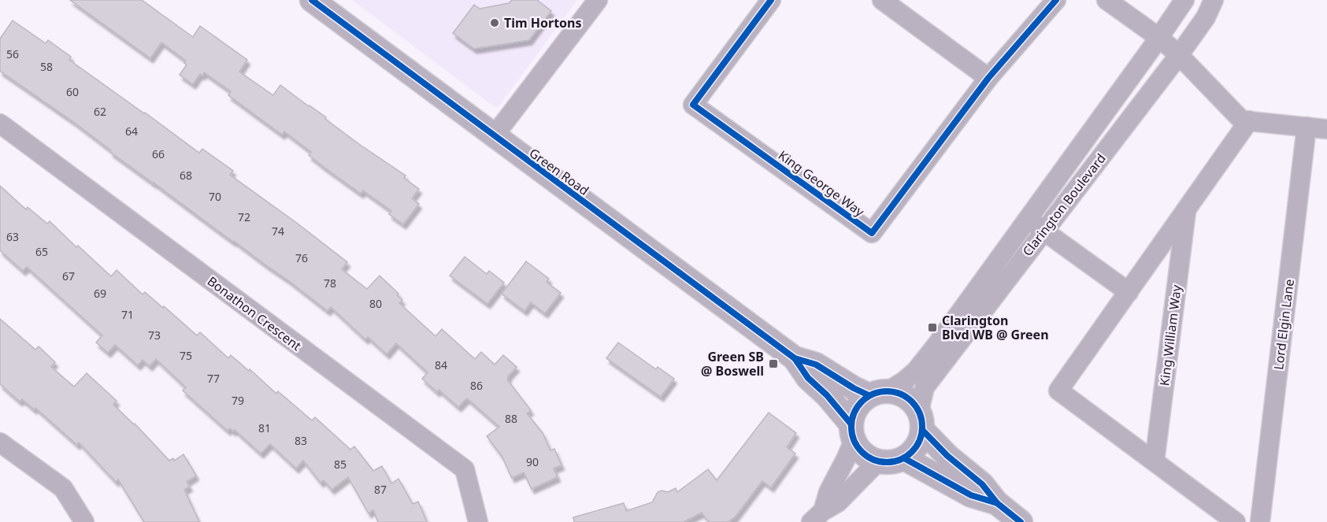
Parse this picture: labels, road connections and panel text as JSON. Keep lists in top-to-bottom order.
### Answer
{
  "streets": {
    "street": [
      "Green Road",
      "King George Way",
      "Clarington Boulevard",
      "Bonathon Crescent",
      "Lord Elgin Lane",
      "King William Way"
    ]
  },
  "crossings": [
    ["Green Road", "Clarington Boulevard"]
  ],
  "places": {
    "other": ["Tim Hortons"],
    "transit": ["Clarington Blvd WB @ Green", "Green SB @ Boswell"]
  },
  "house_numbers": [
    "56",
    "58",
    "60",
    "62",
    "64",
    "66",
    "68",
    "70",
    "72",
    "74",
    "63",
    "65",
    "76",
    "67",
    "78",
    "69",
    "80",
    "71",
    "73",
    "75",
    "84",
    "77",
    "86",
    "79",
    "88",
    "81",
    "83",
    "90",
    "85",
    "87"
  ]
}
